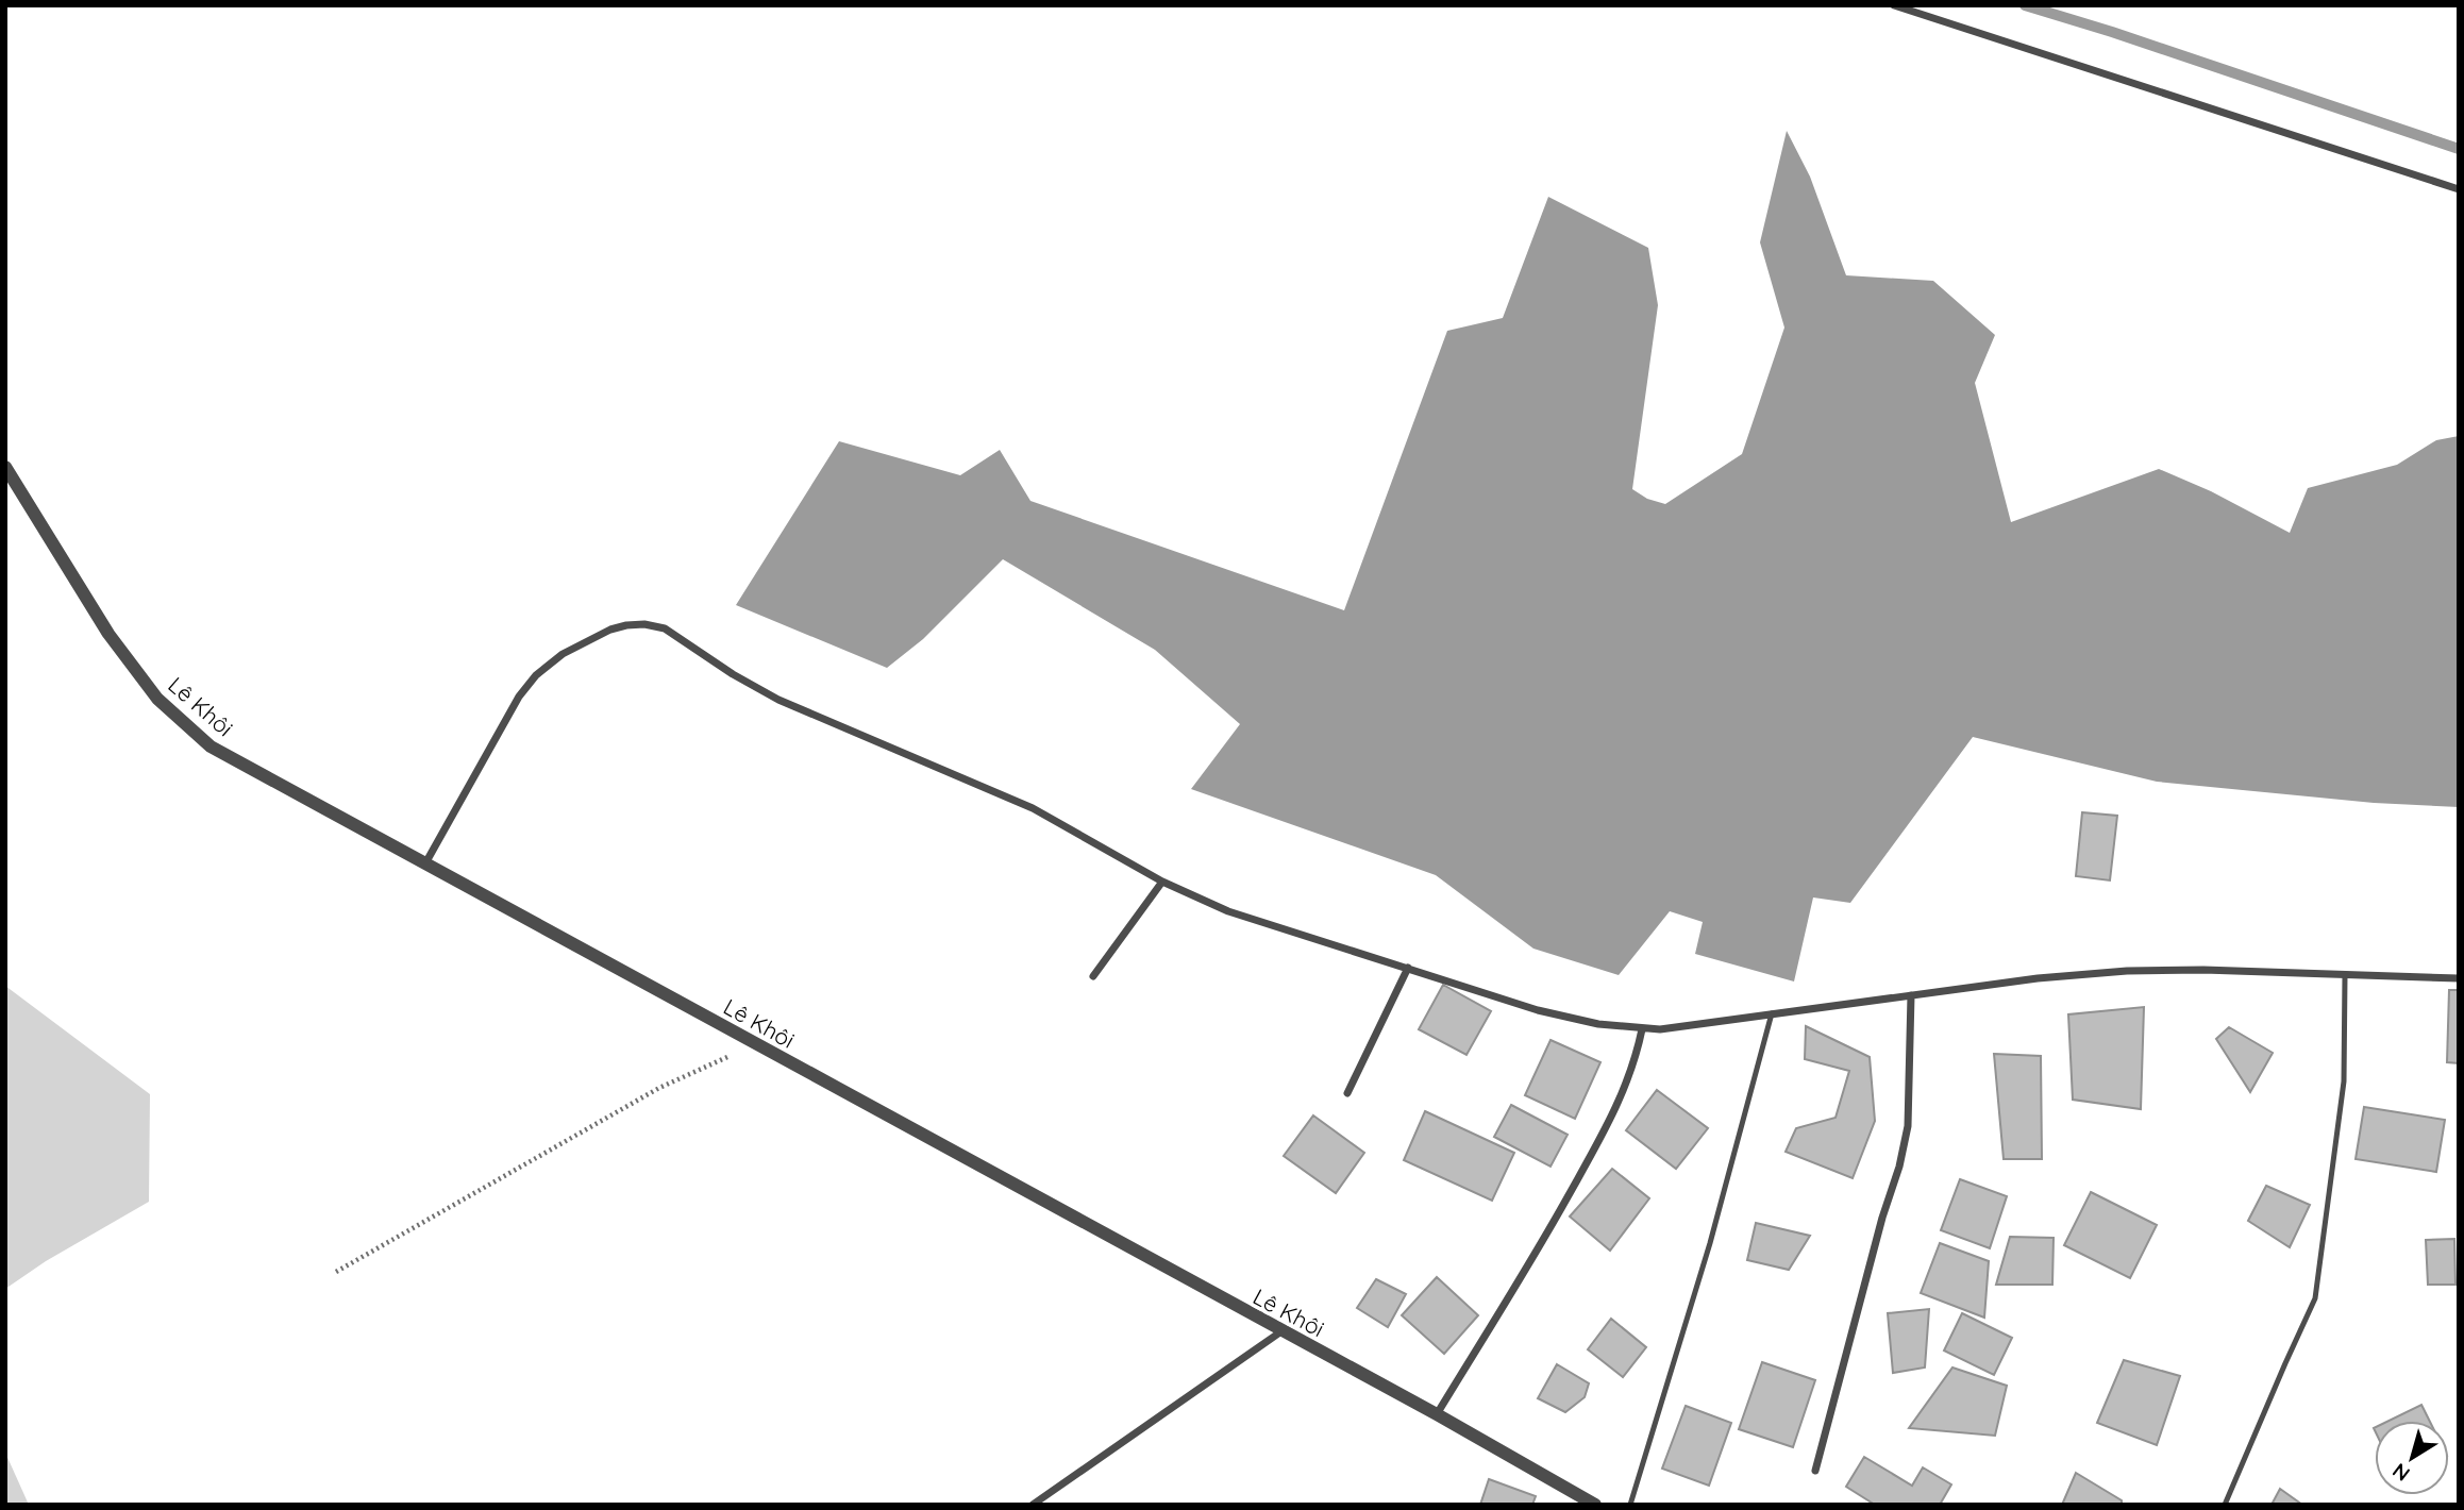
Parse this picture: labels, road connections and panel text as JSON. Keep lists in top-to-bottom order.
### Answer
{
  "streets": {
    "street": ["Lê Khôi"]
  },
  "north": "bottom left"
}
